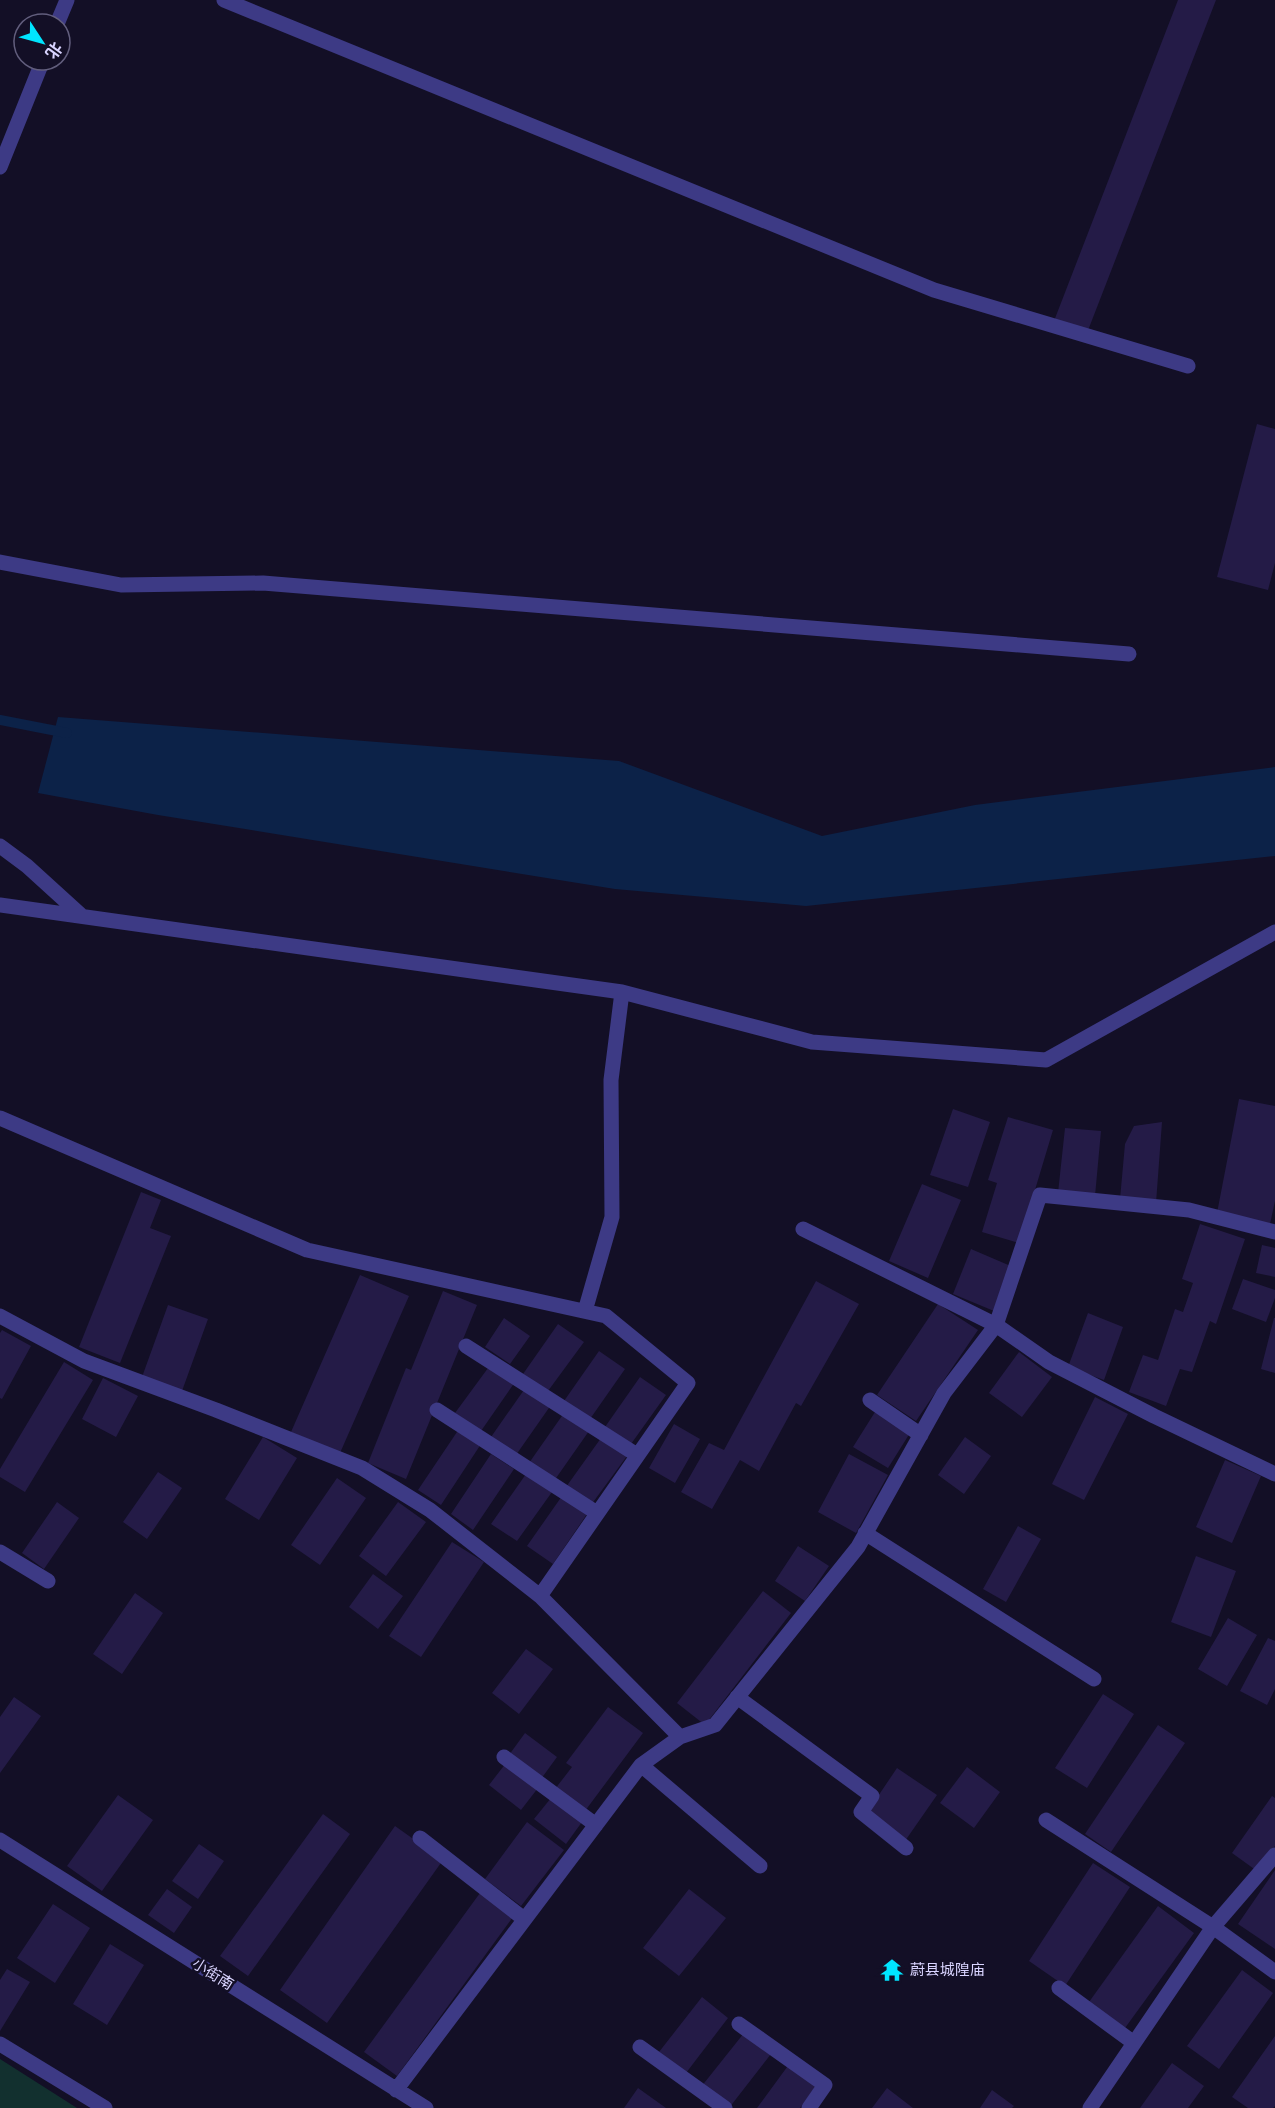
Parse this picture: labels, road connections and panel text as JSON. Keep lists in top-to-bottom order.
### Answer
{
  "streets": {
    "street": ["小街南"]
  },
  "places": {
    "temple": ["蔚县城隍庙"]
  },
  "north": "bottom right"
}
